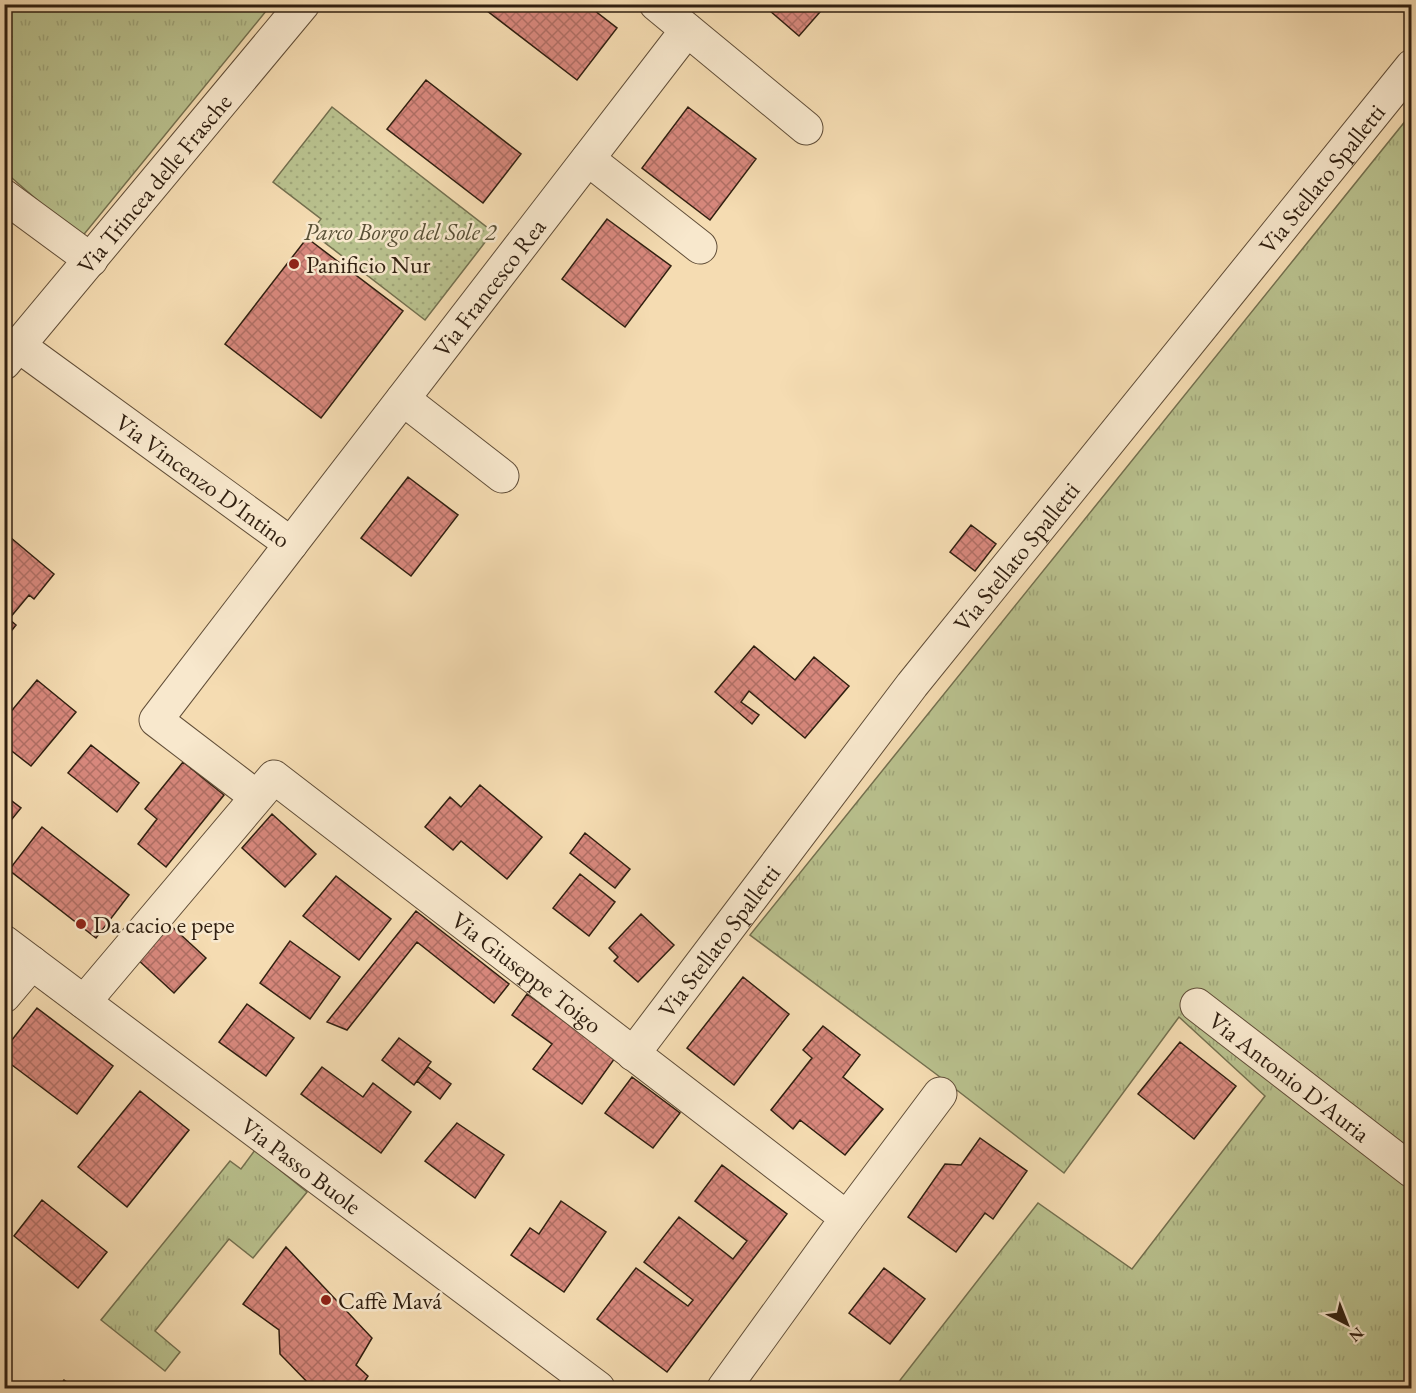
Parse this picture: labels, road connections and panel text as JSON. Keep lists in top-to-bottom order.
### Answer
{
  "streets": {
    "street": [
      "Via Stellato Spalletti",
      "Via Trincea delle Frasche",
      "Via Francesco Rea",
      "Via Vincenzo D'Intino",
      "Via Giuseppe Toigo",
      "Via Antonio D'Auria",
      "Via Passo Buole"
    ]
  },
  "crossings": [
    ["Via Stellato Spalletti", "Via Giuseppe Toigo"],
    ["Via Trincea delle Frasche", "Via Vincenzo D'Intino"],
    ["Via Francesco Rea", "Via Vincenzo D'Intino"],
    ["Via Giuseppe Toigo", "Via Passo Buole"]
  ],
  "parks": ["Parco Borgo del Sole 2"],
  "places": ["Panificio Nur", "Da cacio e pepe", "Caffè Mavá"],
  "north": "bottom right"
}
